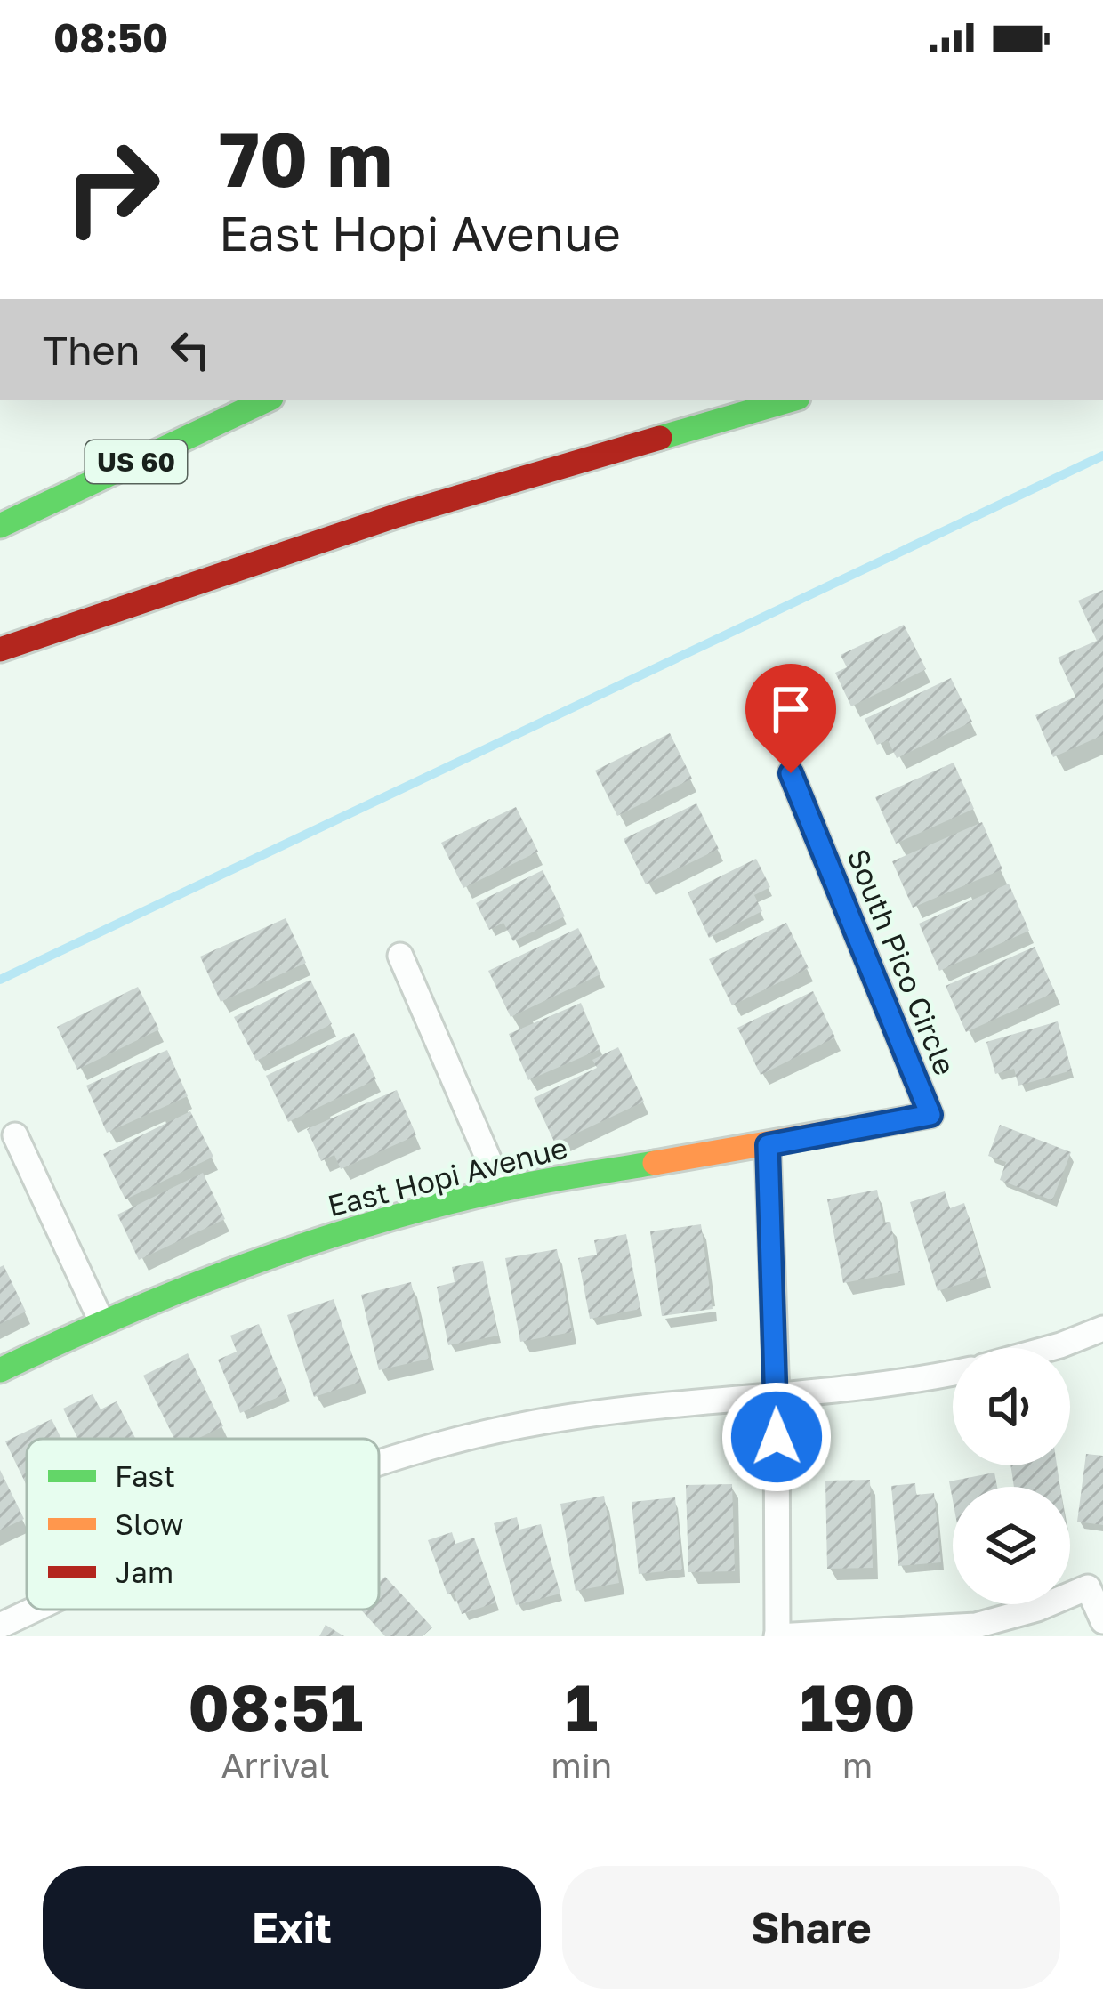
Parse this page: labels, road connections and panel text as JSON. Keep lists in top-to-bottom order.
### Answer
{
  "streets": {
    "main road": ["US 60", "South Pico Circle", "East Hopi Avenue"]
  },
  "crossings": [
    ["South Pico Circle", "East Hopi Avenue"]
  ],
  "legend": ["Fast", "Slow", "Jam"],
  "page": {
    "status": "08:50",
    "turn": ["70 m", "East Hopi Avenue"],
    "then": "Then",
    "eta": [
      "08:51",
      "Arrival",
      "1",
      "min",
      "190",
      "m"
    ],
    "buttons": ["Exit", "Share"]
  }
}
